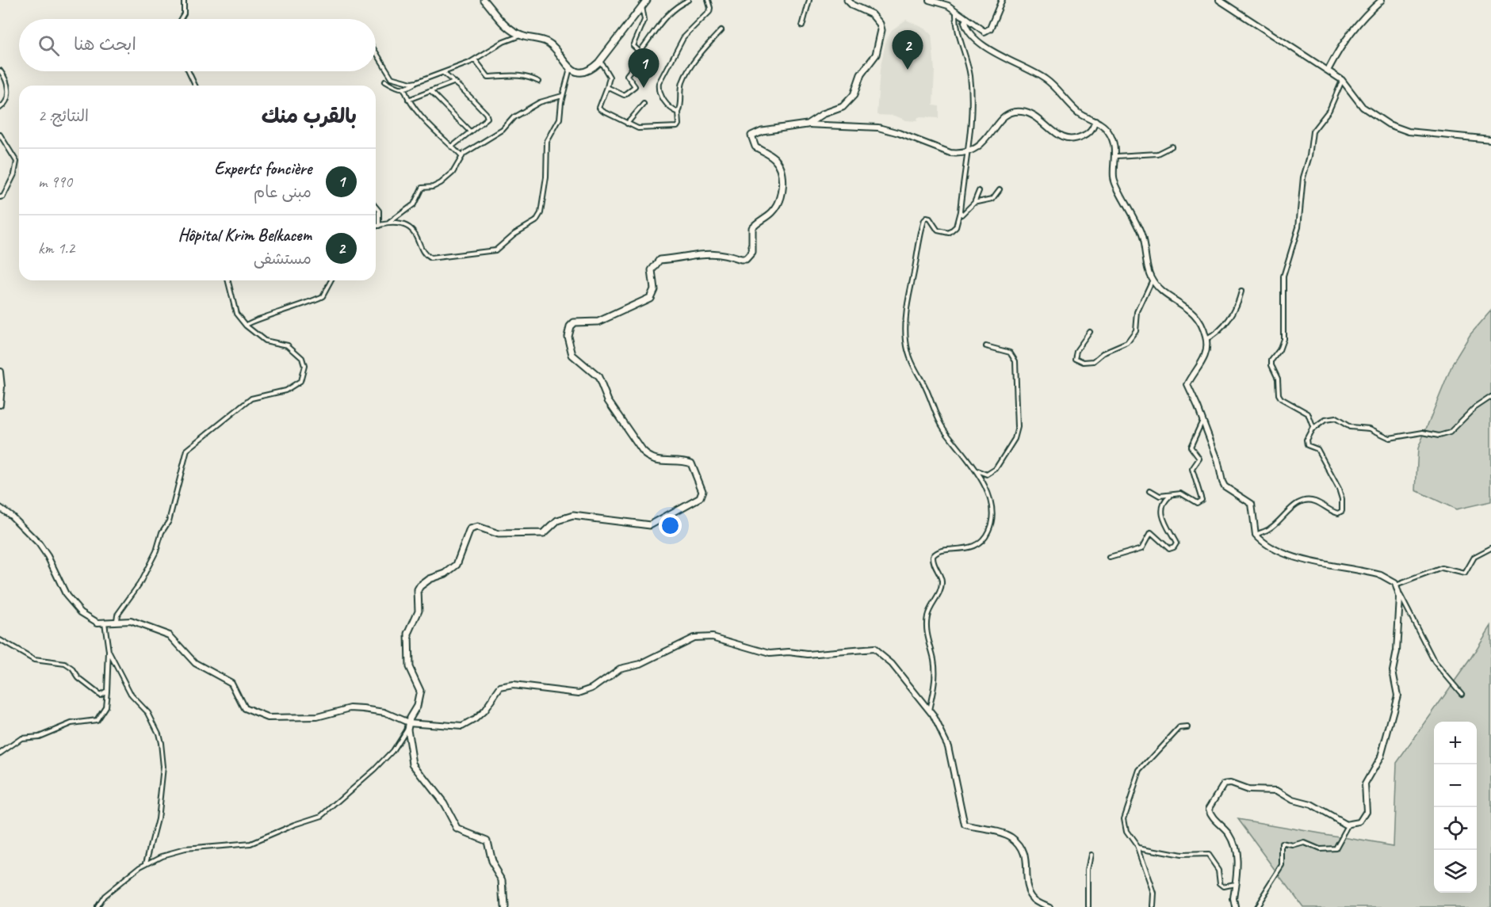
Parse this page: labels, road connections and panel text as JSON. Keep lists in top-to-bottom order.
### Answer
{
  "page": {
    "search": "ابحث هنا",
    "pins": ["2", "1"],
    "heading": ["بالقرب منك", "النتائج: 2"],
    "list": [
      {
        "mark": "1",
        "name": "Experts foncière",
        "note": "مبنى عام",
        "value": "990 m"
      },
      {
        "mark": "2",
        "name": "Hôpital Krim Belkacem",
        "note": "مستشفى",
        "value": "1.2 km"
      }
    ],
    "map_buttons": ["+", "−"]
  }
}
